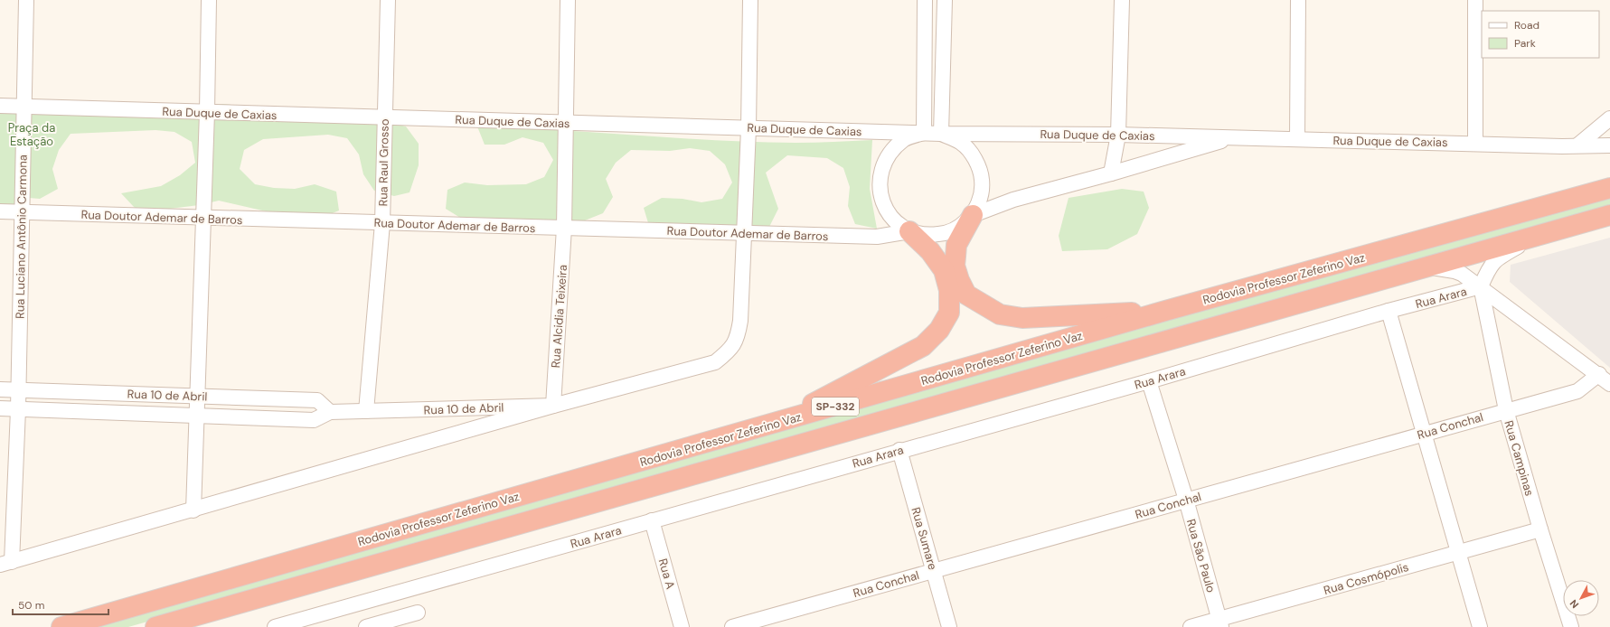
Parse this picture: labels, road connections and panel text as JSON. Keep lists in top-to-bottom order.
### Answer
{
  "streets": {
    "highway": ["Rodovia Professor Zeferino Vaz", "SP-332"],
    "street": [
      "Rua Duque de Caxias",
      "Rua Raul Grosso",
      "Rua Doutor Ademar de Barros",
      "Rua Luciano Antônio Carmona",
      "Rua Arara",
      "Rua Alcidia Teixeira",
      "Rua 10 de Abril",
      "Rua Conchal",
      "Rua Campinas",
      "Rua Sumare",
      "Rua São Paulo",
      "Rua A",
      "Rua Cosmópolis"
    ]
  },
  "crossings": [
    ["Rua Duque de Caxias", "Rua Raul Grosso"],
    ["Rua Duque de Caxias", "Rua Doutor Ademar de Barros"],
    ["Rua Duque de Caxias", "Rua Luciano Antônio Carmona"],
    ["Rua Duque de Caxias", "Rua Alcidia Teixeira"],
    ["Rua Raul Grosso", "Rua Doutor Ademar de Barros"],
    ["Rua Raul Grosso", "Rua 10 de Abril"],
    ["Rua Doutor Ademar de Barros", "Rua Luciano Antônio Carmona"],
    ["Rua Doutor Ademar de Barros", "Rua Alcidia Teixeira"],
    ["Rua Luciano Antônio Carmona", "Rua 10 de Abril"],
    ["Rua Arara", "Rua Campinas"],
    ["Rua Arara", "Rua Sumare"],
    ["Rua Arara", "Rua São Paulo"],
    ["Rua Arara", "Rua A"],
    ["Rua Alcidia Teixeira", "Rua 10 de Abril"],
    ["Rua Conchal", "Rua Campinas"],
    ["Rua Conchal", "Rua Sumare"],
    ["Rua Conchal", "Rua São Paulo"],
    ["Rua Campinas", "Rua Cosmópolis"],
    ["Rua São Paulo", "Rua Cosmópolis"]
  ],
  "parks": ["Praça da Estação"],
  "legend": ["Road", "Park"],
  "scale_bar": "50 m",
  "north": "bottom left"
}
